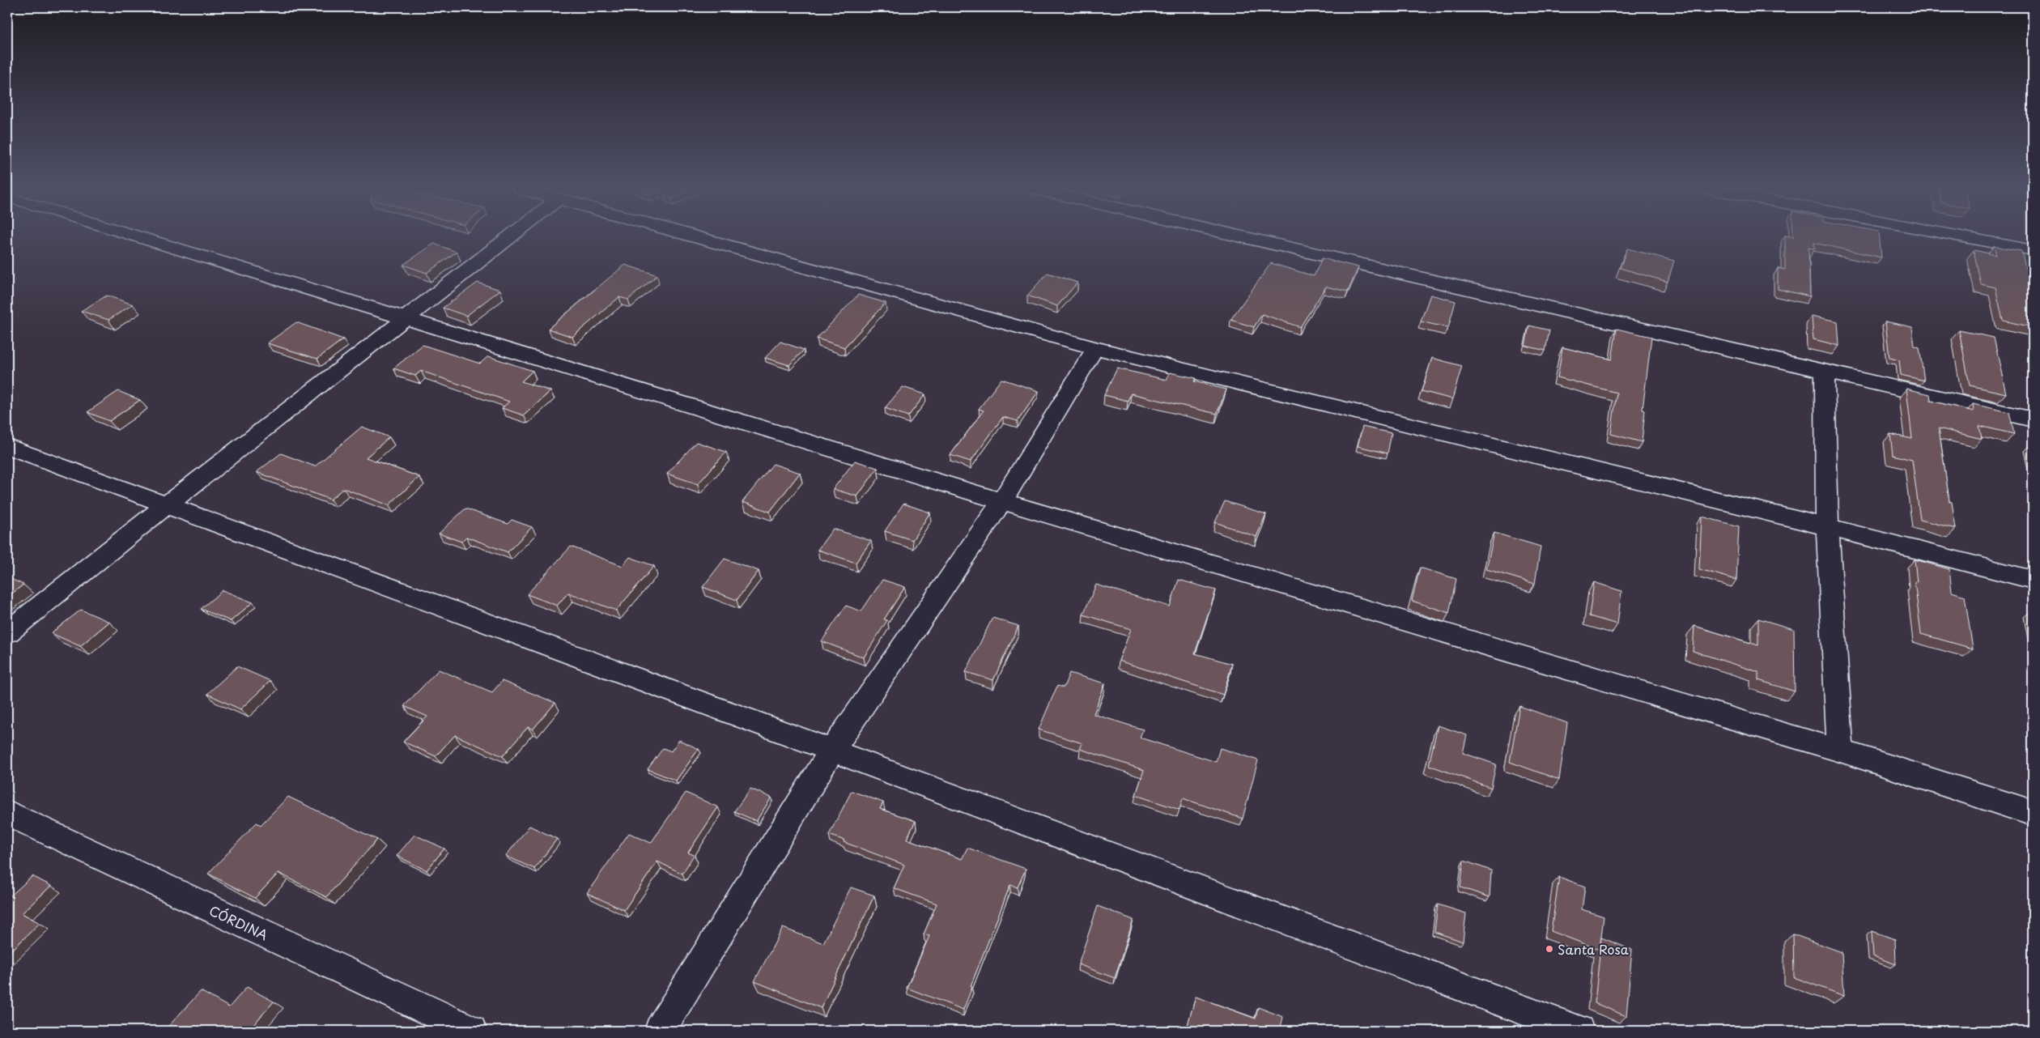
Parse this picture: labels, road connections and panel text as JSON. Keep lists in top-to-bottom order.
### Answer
{
  "streets": {
    "street": ["CÓRDINA"]
  },
  "places": ["Santa Rosa"]
}
